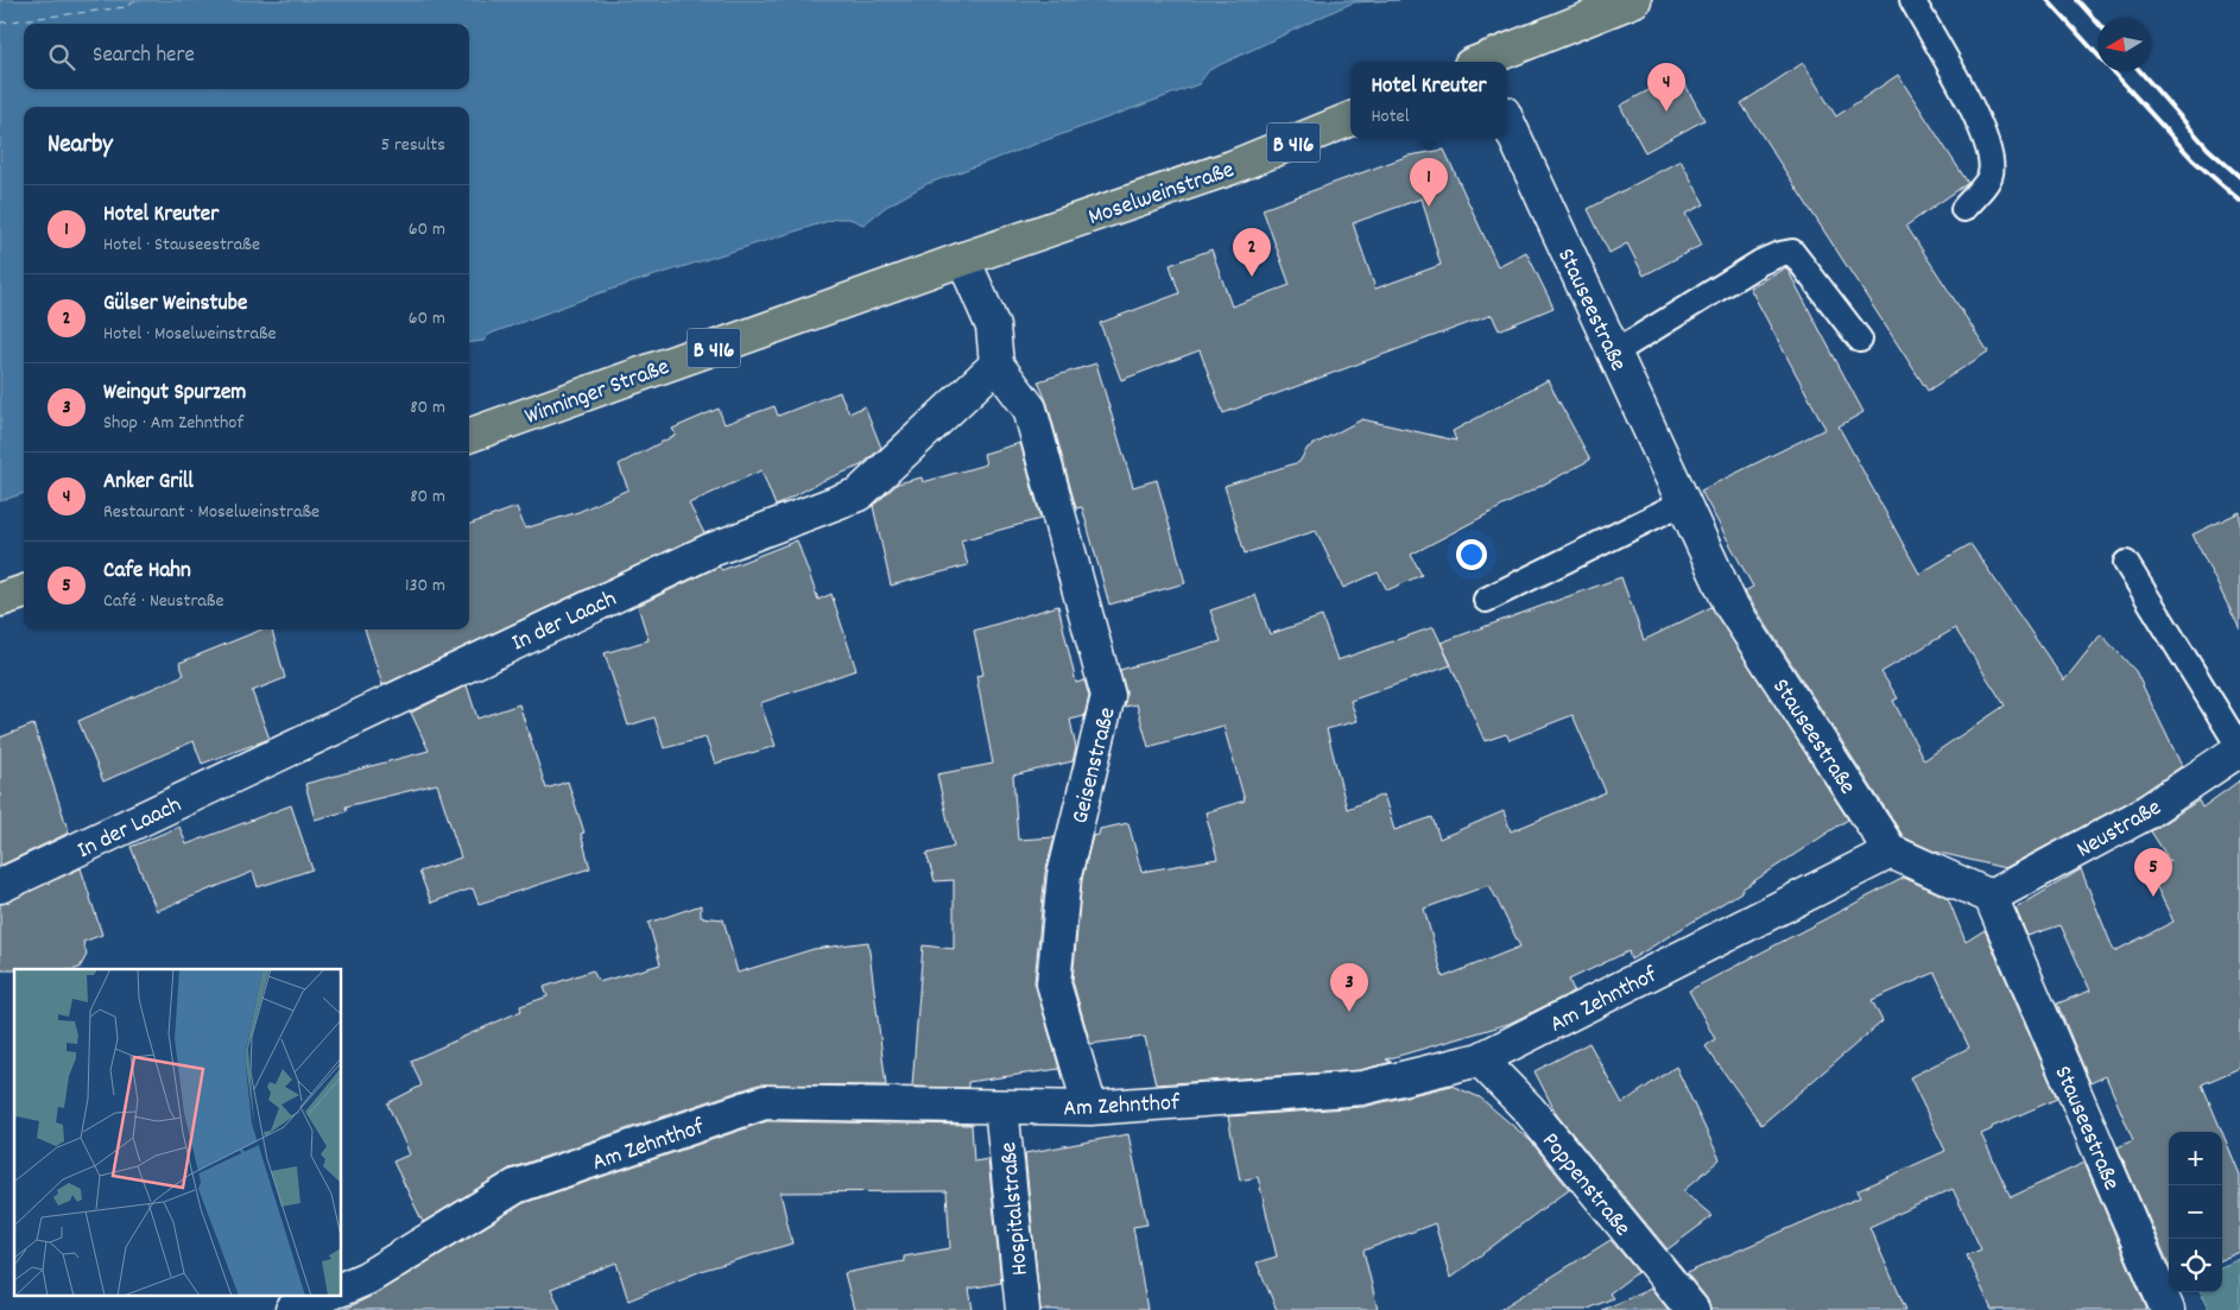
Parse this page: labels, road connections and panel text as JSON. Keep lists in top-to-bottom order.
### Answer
{
  "streets": {
    "main road": ["B 416", "Moselweinstraße", "Winninger Straße"],
    "street": [
      "Stauseestraße",
      "In der Laach",
      "Geisenstraße",
      "Neustraße",
      "Am Zehnthof",
      "Poppenstraße",
      "Hospitalstraße"
    ]
  },
  "crossings": [
    ["Moselweinstraße", "Winninger Straße"],
    ["Stauseestraße", "Neustraße"],
    ["Stauseestraße", "Am Zehnthof"],
    ["In der Laach", "Geisenstraße"],
    ["Geisenstraße", "Am Zehnthof"],
    ["Am Zehnthof", "Poppenstraße"],
    ["Am Zehnthof", "Hospitalstraße"]
  ],
  "north": "left",
  "page": {
    "search": "Search here",
    "popup": ["Hotel Kreuter", "Hotel"],
    "pins": [
      "4",
      "1",
      "2",
      "5",
      "3"
    ],
    "heading": ["Nearby", "5 results"],
    "list": [
      {
        "mark": "1",
        "name": "Hotel Kreuter",
        "note": "Hotel · Stauseestraße",
        "value": "60 m"
      },
      {
        "mark": "2",
        "name": "Gülser Weinstube",
        "note": "Hotel · Moselweinstraße",
        "value": "60 m"
      },
      {
        "mark": "3",
        "name": "Weingut Spurzem",
        "note": "Shop · Am Zehnthof",
        "value": "80 m"
      },
      {
        "mark": "4",
        "name": "Anker Grill",
        "note": "Restaurant · Moselweinstraße",
        "value": "80 m"
      },
      {
        "mark": "5",
        "name": "Cafe Hahn",
        "note": "Café · Neustraße",
        "value": "130 m"
      }
    ],
    "map_buttons": ["+", "−"]
  }
}
